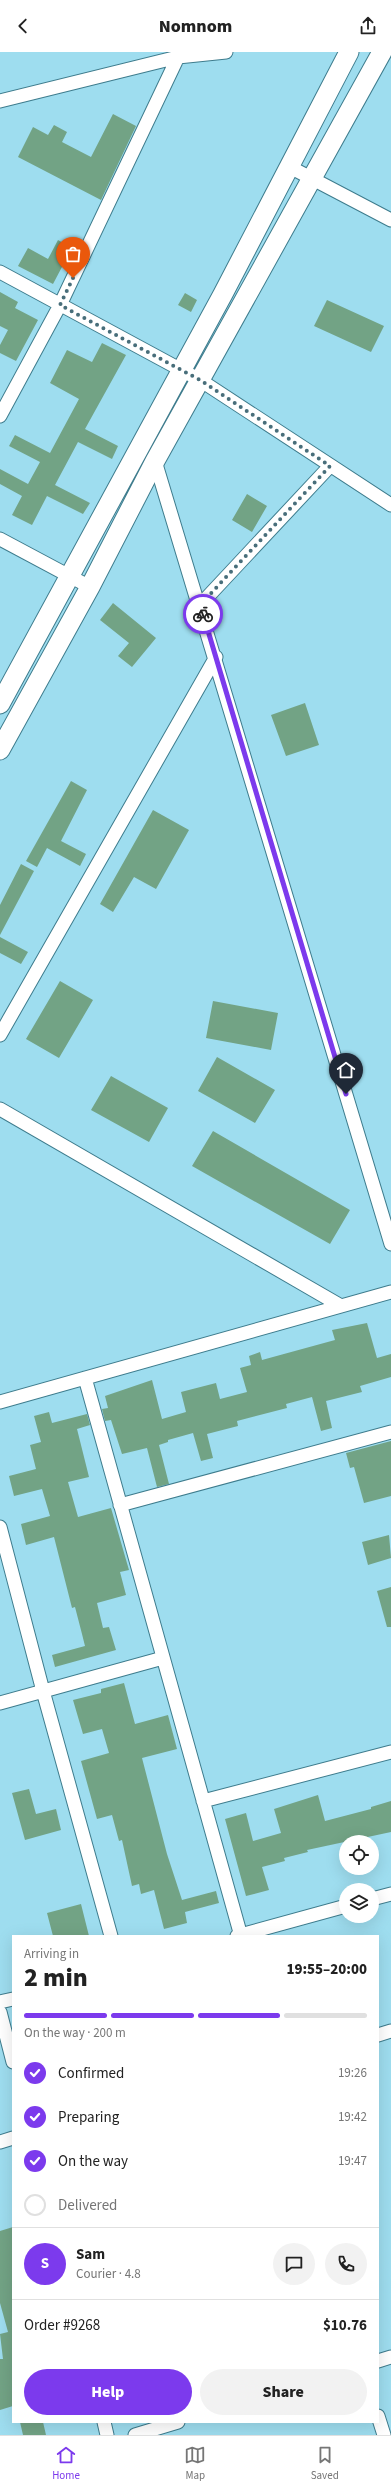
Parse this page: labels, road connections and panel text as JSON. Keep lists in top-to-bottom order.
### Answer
{
  "page": {
    "header": "Nomnom",
    "heading": ["2 min", "Arriving in", "19:55–20:00"],
    "panel": [
      "Sam",
      "Courier · 4.8",
      "Order #9268",
      "$10.76"
    ],
    "bar": "On the way · 200 m",
    "list": [
      ["Confirmed", "19:26"],
      ["Preparing", "19:42"],
      ["On the way", "19:47"],
      "Delivered"
    ],
    "round": "S",
    "buttons": ["Help", "Share"],
    "tabs": ["Home", "Map", "Saved"]
  }
}
